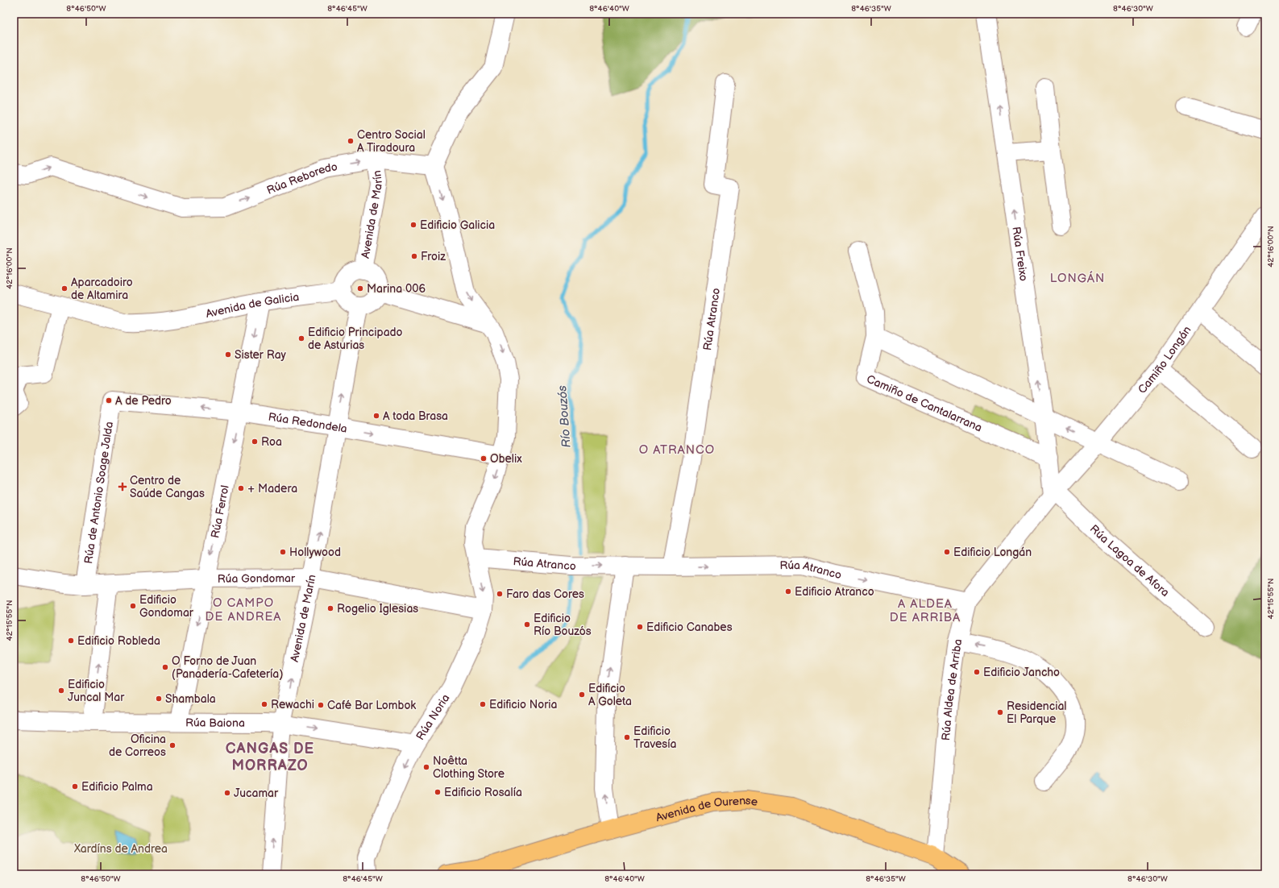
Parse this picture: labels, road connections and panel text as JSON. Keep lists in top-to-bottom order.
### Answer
{
  "streets": {
    "main road": ["Avenida de Ourense"],
    "street": [
      "Rúa Reboredo",
      "Avenida de Marín",
      "Rúa Freixo",
      "Avenida de Galicia",
      "Rúa Atranco",
      "Camiño Longán",
      "Camiño de Cantalarrana",
      "Rúa Redondela",
      "Rúa de Antonio Soage Jalda",
      "Rúa Ferrol",
      "Rúa Lagoa de Afora",
      "Rúa Gondomar",
      "Rúa Aldea de Arriba",
      "Rúa Noria",
      "Rúa Baiona"
    ]
  },
  "crossings": [
    ["Rúa Reboredo", "Avenida de Marín"],
    ["Avenida de Marín", "Avenida de Galicia"],
    ["Avenida de Marín", "Rúa Redondela"],
    ["Avenida de Marín", "Rúa Gondomar"],
    ["Avenida de Marín", "Rúa Baiona"],
    ["Rúa Freixo", "Camiño Longán"],
    ["Rúa Freixo", "Camiño de Cantalarrana"],
    ["Rúa Freixo", "Rúa Lagoa de Afora"],
    ["Rúa Freixo", "Rúa Aldea de Arriba"],
    ["Avenida de Galicia", "Rúa Ferrol"],
    ["Rúa Atranco", "Rúa Aldea de Arriba"],
    ["Rúa Atranco", "Rúa Noria"],
    ["Camiño Longán", "Rúa Lagoa de Afora"],
    ["Camiño Longán", "Rúa Aldea de Arriba"],
    ["Rúa Redondela", "Rúa de Antonio Soage Jalda"],
    ["Rúa Redondela", "Rúa Ferrol"],
    ["Rúa Redondela", "Rúa Noria"],
    ["Rúa de Antonio Soage Jalda", "Rúa Gondomar"],
    ["Rúa Ferrol", "Rúa Gondomar"],
    ["Rúa Ferrol", "Rúa Baiona"],
    ["Rúa Lagoa de Afora", "Rúa Aldea de Arriba"],
    ["Rúa Gondomar", "Rúa Noria"],
    ["Rúa Aldea de Arriba", "Avenida de Ourense"],
    ["Rúa Noria", "Rúa Baiona"]
  ],
  "one_way": [
    "Rúa Reboredo",
    "Avenida de Marín",
    "Rúa Atranco",
    "Rúa Ferrol",
    "Rúa Noria"
  ],
  "districts": [
    "LONGÁN",
    "O ATRANCO",
    "O CAMPO DE ANDREA",
    "A ALDEA DE ARRIBA",
    "CANGAS DE MORRAZO"
  ],
  "water": ["Río Bouzós"],
  "parks": ["Xardíns de Andrea"],
  "places": {
    "other": [
      "Centro Social A Tiradoura",
      "Edificio Galicia",
      "Froiz",
      "Aparcadoiro de Altamira",
      "Marina 006",
      "Edificio Principado de Asturias",
      "Sister Ray",
      "A de Pedro",
      "A toda Brasa",
      "Roa",
      "Obelix",
      "+ Madera",
      "Hollywood",
      "Edificio Longán",
      "Edificio Atranco",
      "Faro das Cores",
      "Edificio Gondomar",
      "Rogelio Iglesias",
      "Edificio Río Bouzós",
      "Edificio Canabes",
      "Edificio Robleda",
      "O Forno de Juan (Panadería-Cafetería)",
      "Edificio Jancho",
      "Edificio Juncal Mar",
      "Edificio A Goleta",
      "Shambala",
      "Rewachi",
      "Edificio Noria",
      "Café Bar Lombok",
      "Residencial El Parque",
      "Edificio Travesía",
      "Oficina de Correos",
      "Noêtta Clothing Store",
      "Edificio Palma",
      "Edificio Rosalía",
      "Jucamar"
    ],
    "health": ["Centro de Saúde Cangas"]
  },
  "coordinates": [
    "8°46'50\"W",
    "8°46'45\"W",
    "8°46'40\"W",
    "8°46'35\"W",
    "8°46'30\"W",
    "42°16'00\"N",
    "42°15'55\"N"
  ]
}
